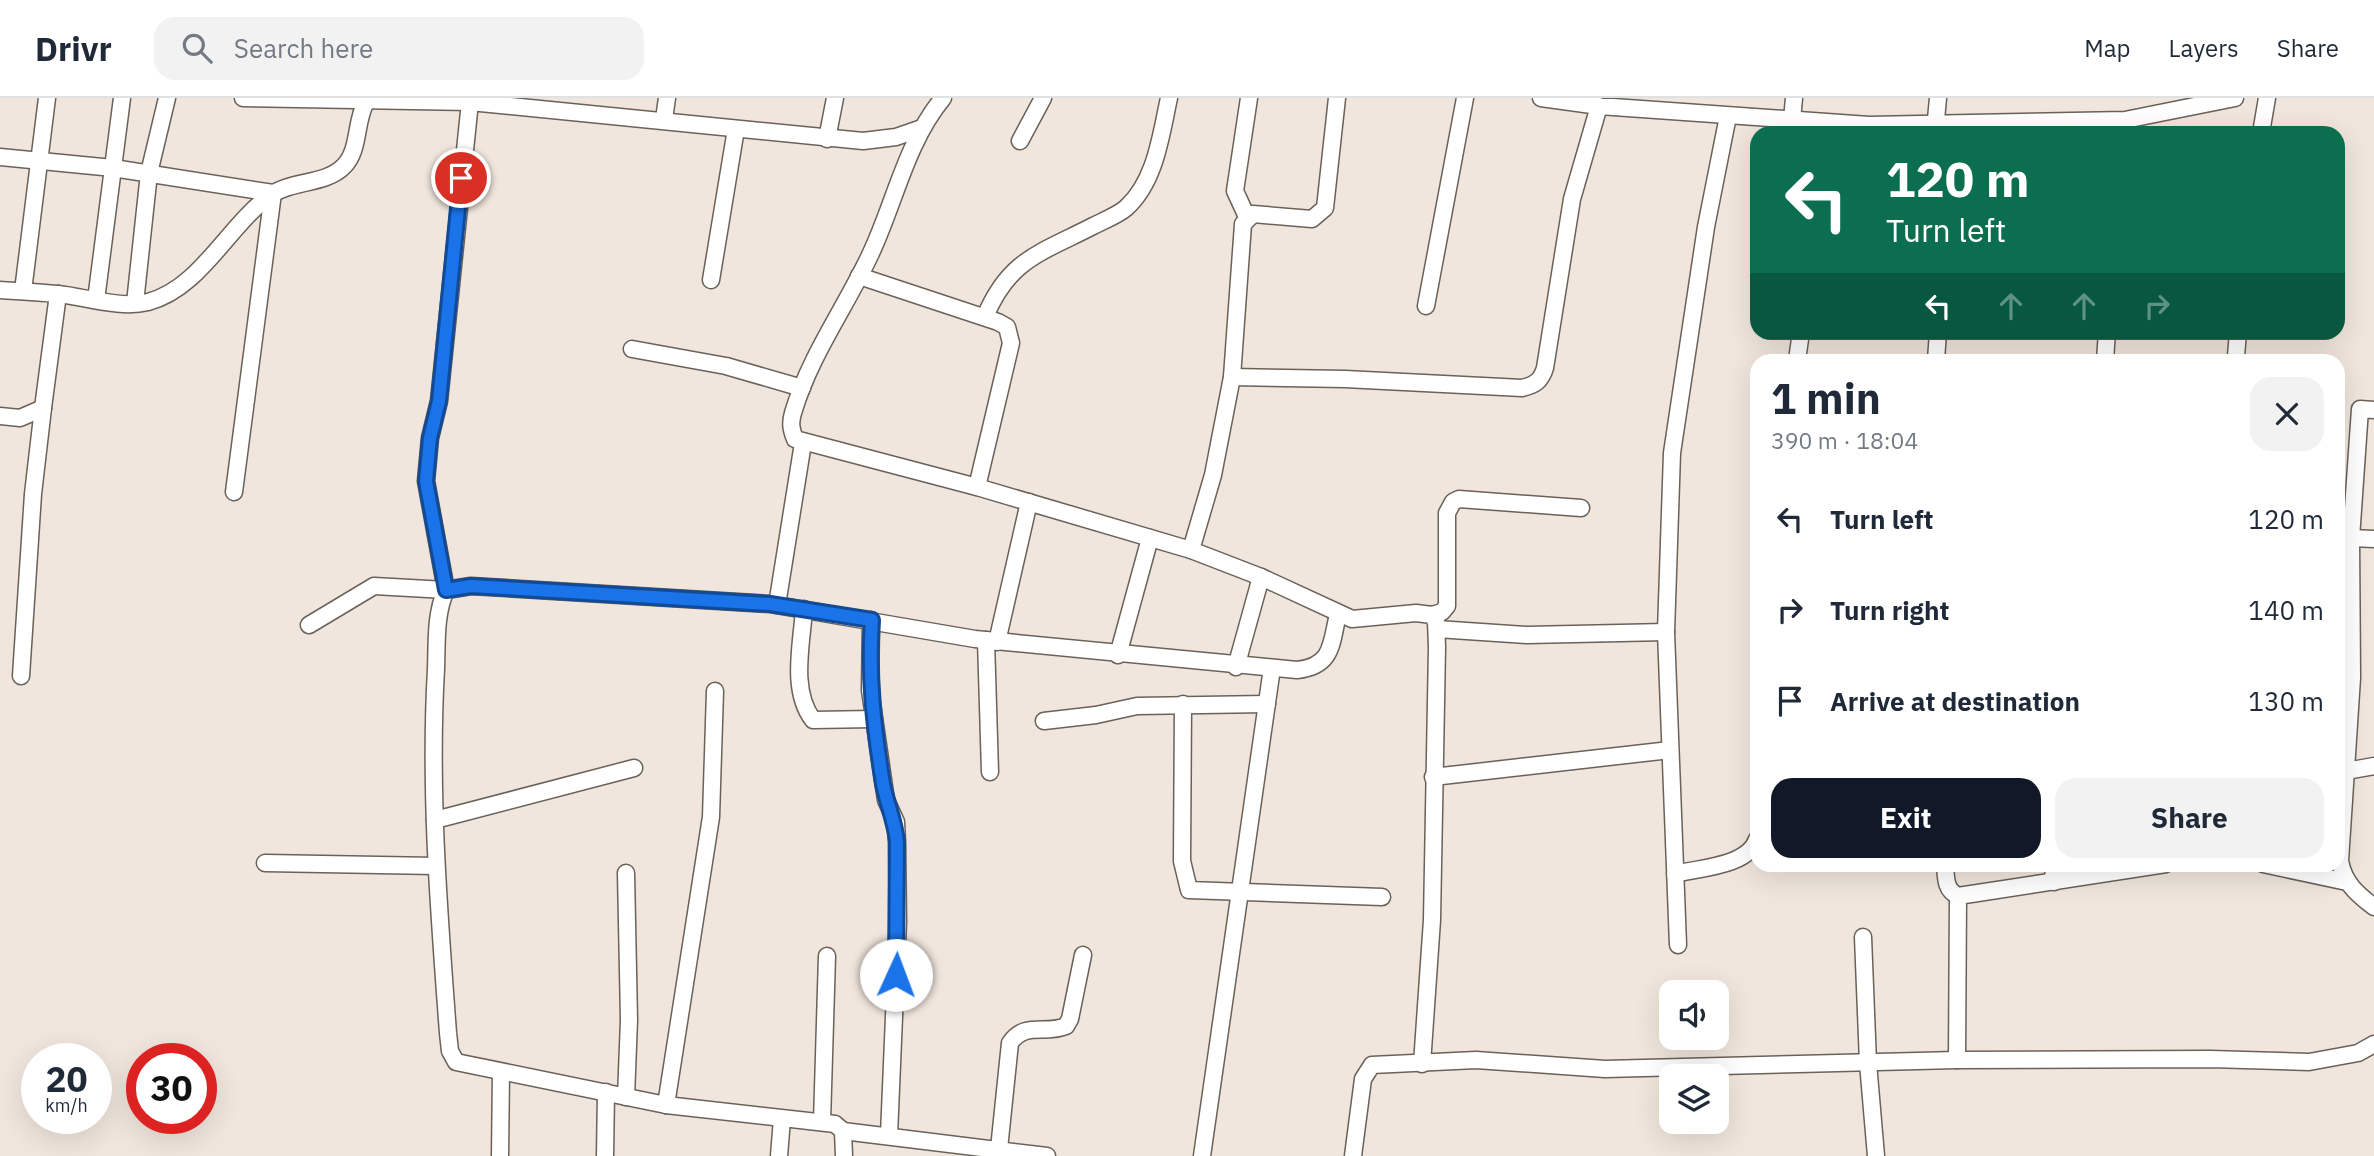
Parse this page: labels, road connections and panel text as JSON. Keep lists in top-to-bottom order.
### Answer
{
  "page": {
    "header": "Drivr",
    "search": "Search here",
    "nav": ["Map", "Layers", "Share"],
    "turn": ["120 m", "Turn left"],
    "heading": ["1 min", "390 m · 18:04"],
    "list": [
      {
        "name": "Turn left",
        "value": "120 m"
      },
      {
        "name": "Turn right",
        "value": "140 m"
      },
      {
        "name": "Arrive at destination",
        "value": "130 m"
      }
    ],
    "buttons": ["Exit", "Share"],
    "speed": "20 km/h",
    "limit": "30"
  }
}
